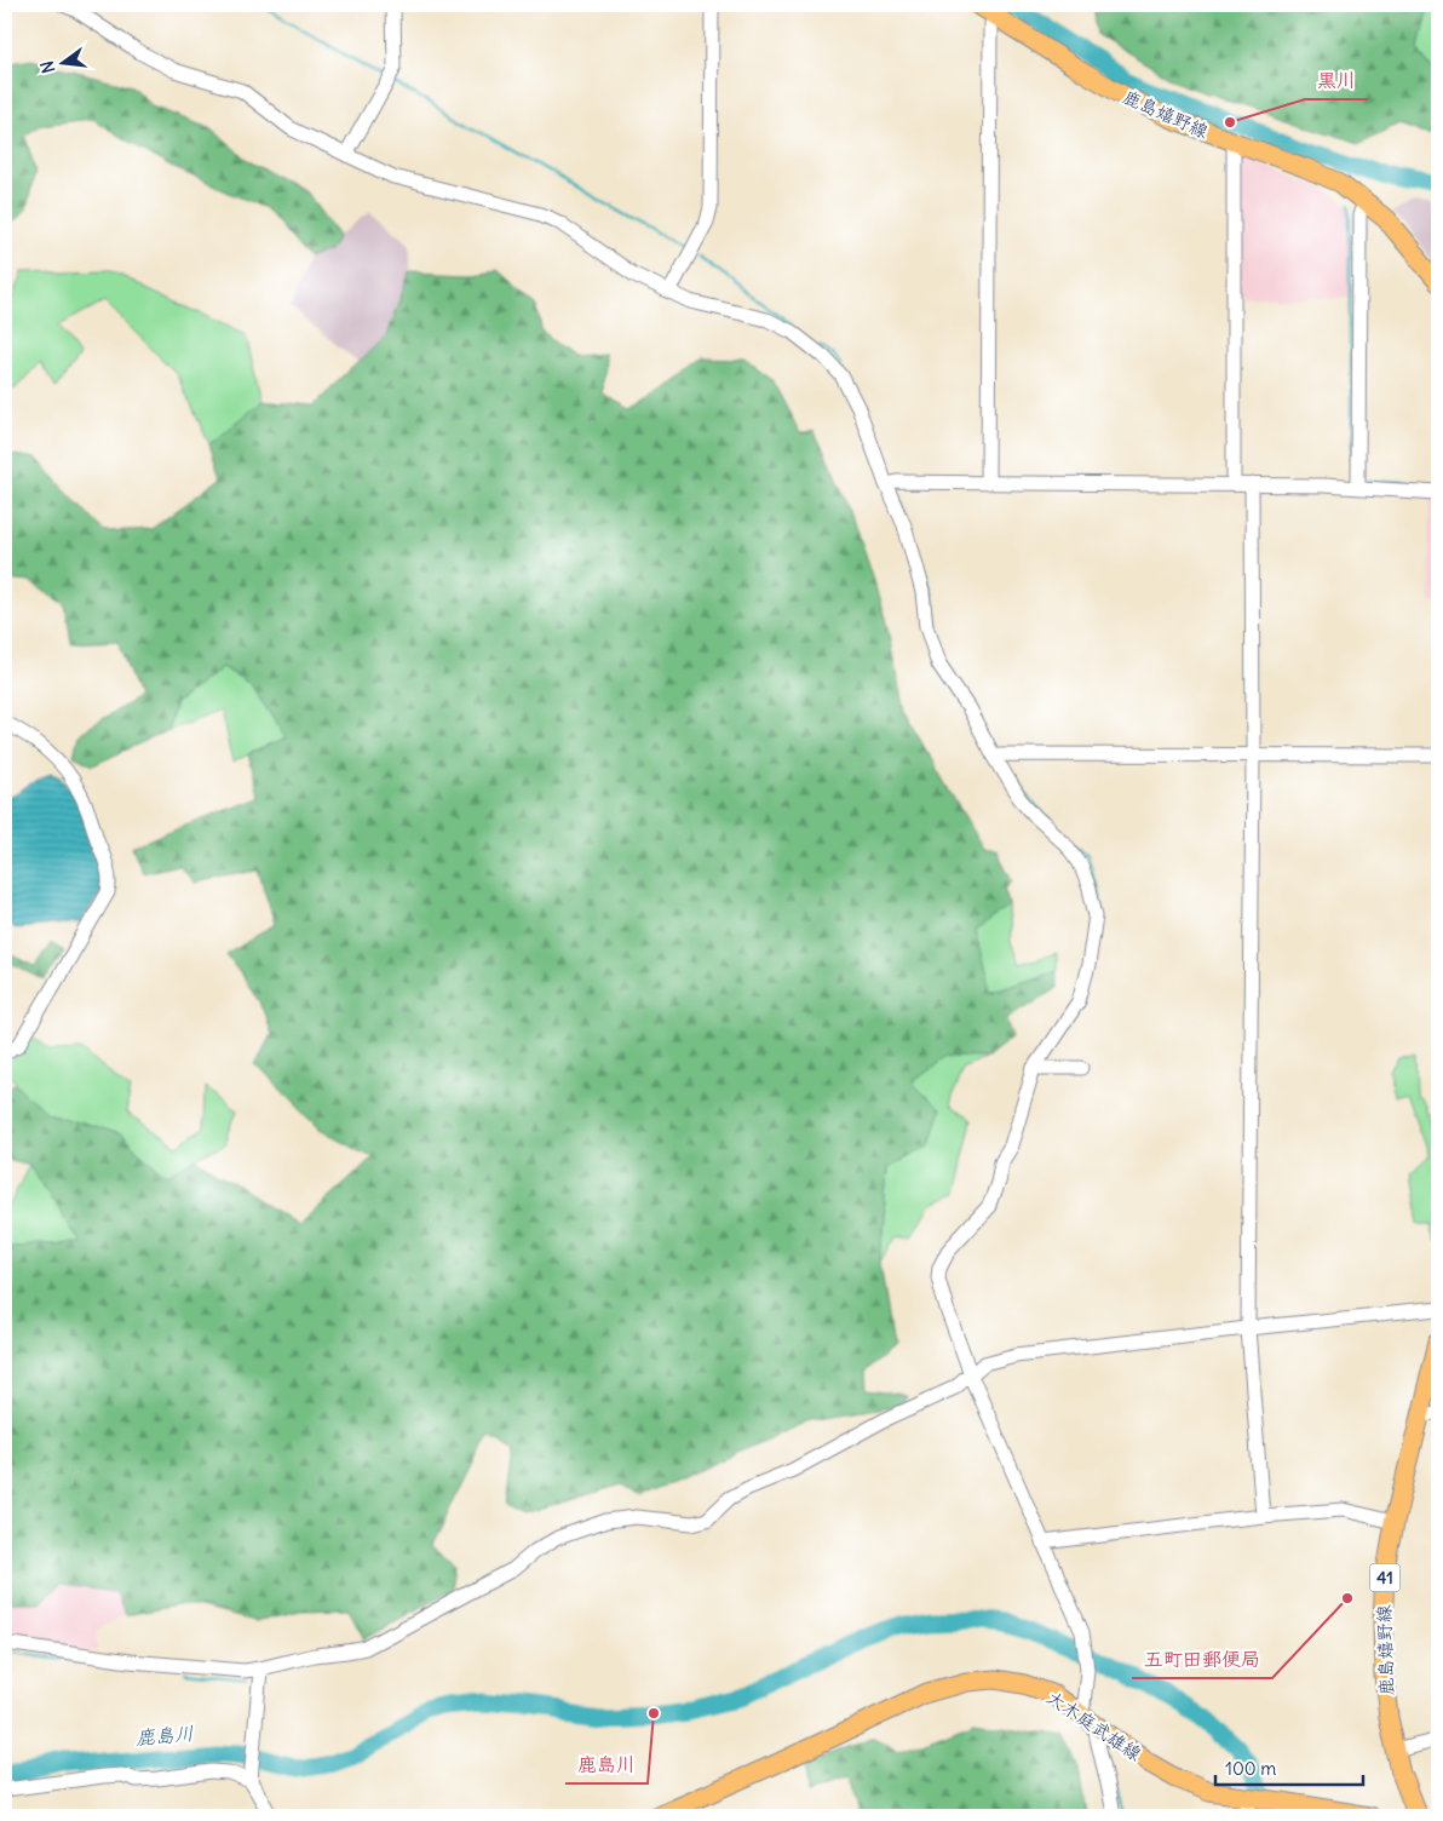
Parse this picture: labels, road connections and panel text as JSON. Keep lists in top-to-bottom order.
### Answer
{
  "streets": {
    "main road": ["鹿島嬉野線", "41", "大木庭武雄線"]
  },
  "water": ["鹿島川"],
  "places": ["黒川", "五町田郵便局", "鹿島川"],
  "scale_bar": "100 m",
  "north": "left"
}
